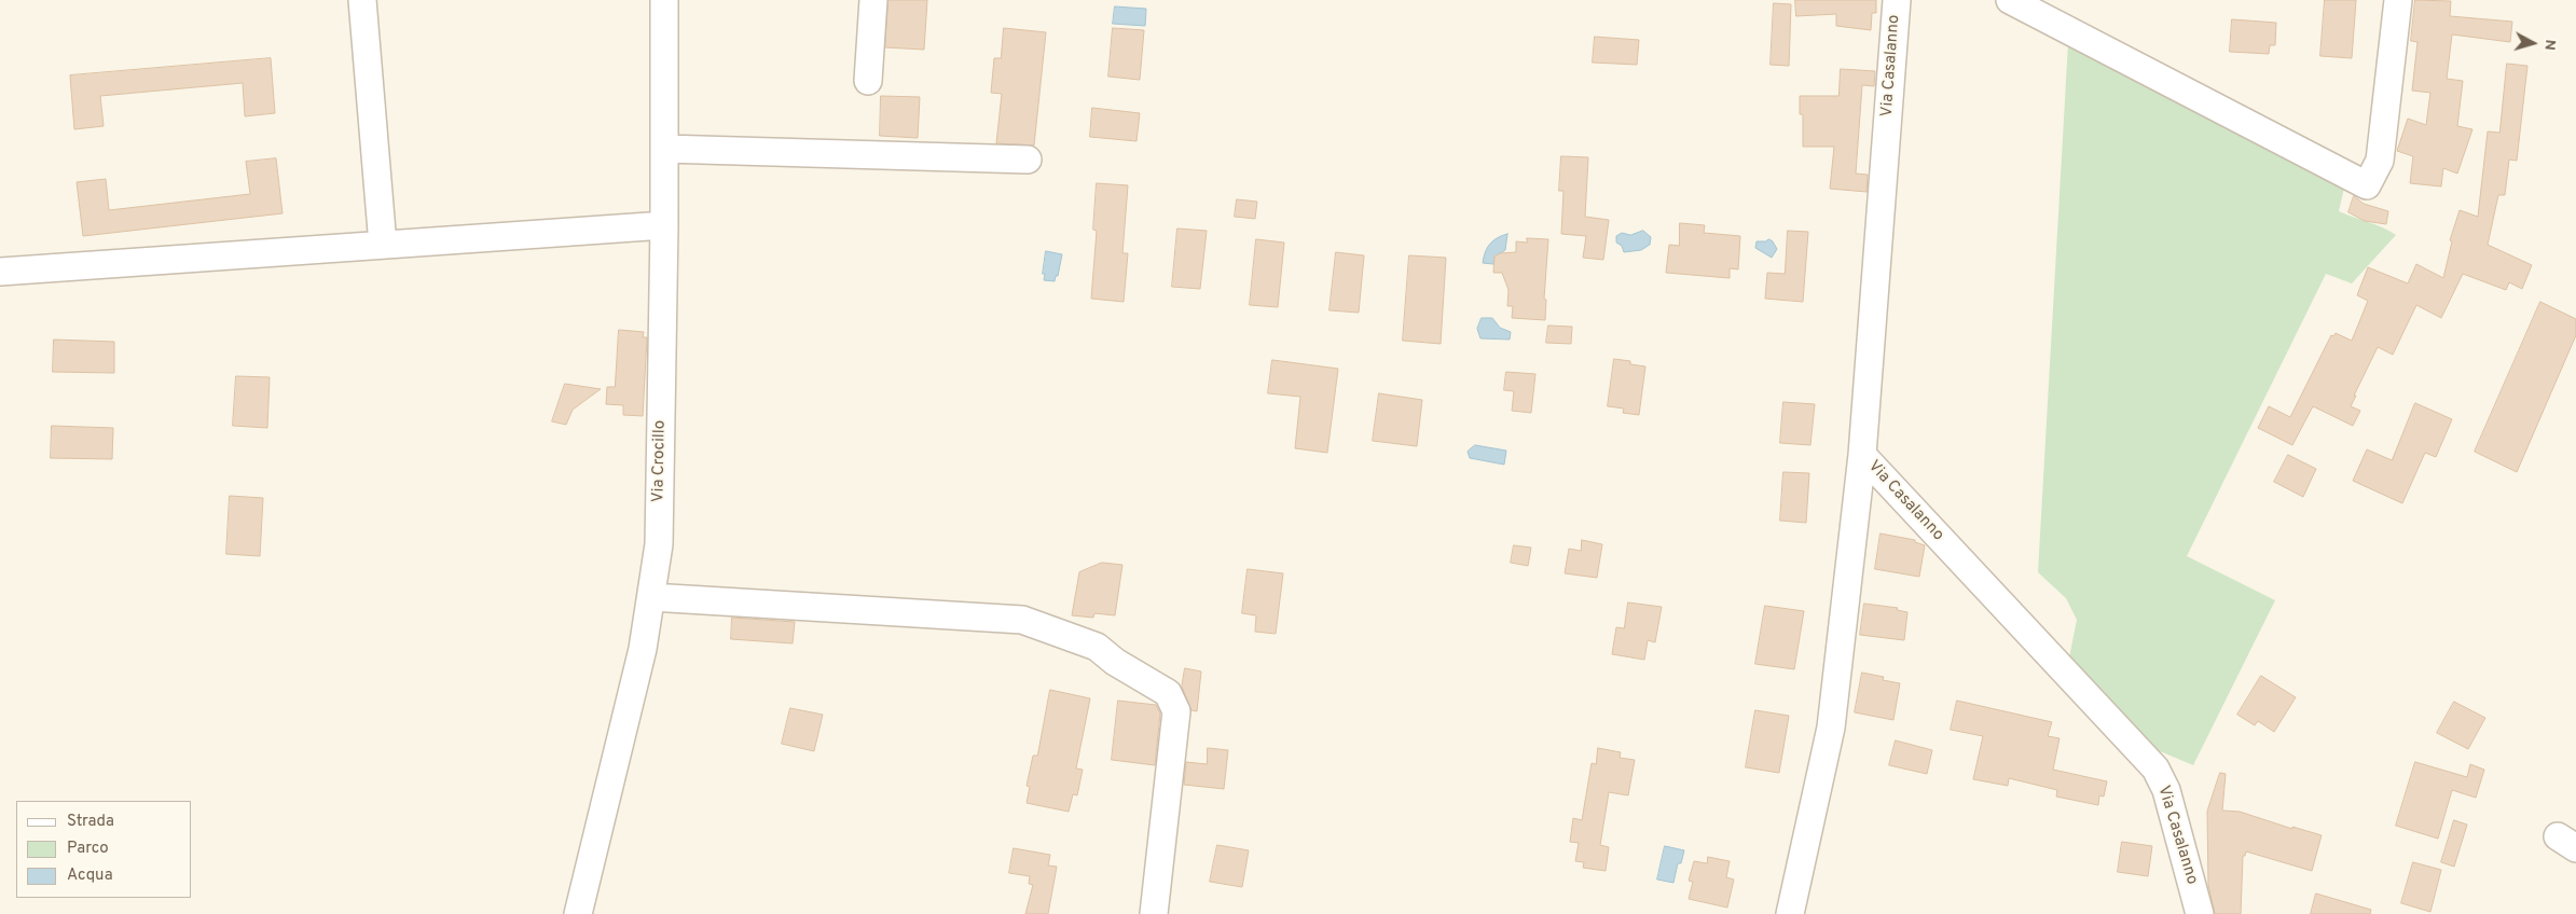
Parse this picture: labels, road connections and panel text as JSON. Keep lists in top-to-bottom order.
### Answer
{
  "streets": {
    "street": ["Via Casalanno", "Via Crocillo"]
  },
  "legend": ["Strada", "Parco", "Acqua"],
  "north": "right"
}
